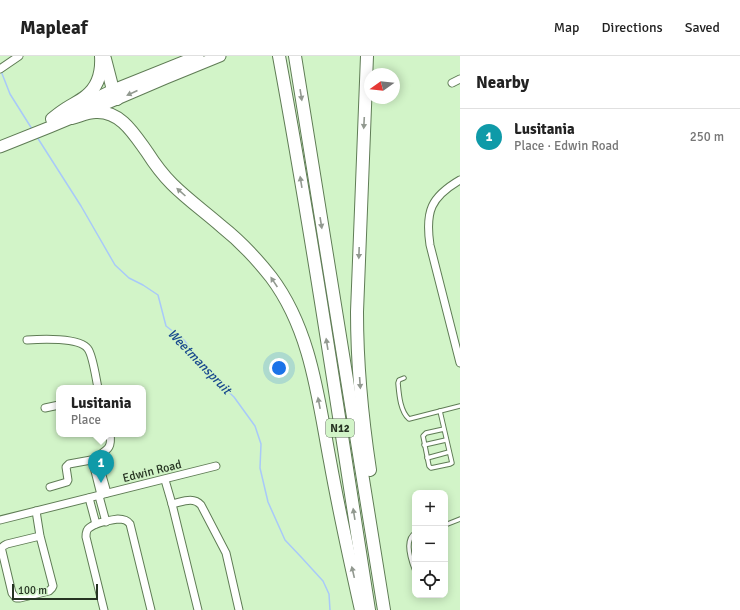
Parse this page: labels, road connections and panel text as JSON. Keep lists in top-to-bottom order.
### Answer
{
  "streets": {
    "highway": ["N12"],
    "street": ["Edwin Road"]
  },
  "water": ["Weetmanspruit"],
  "scale_bar": "100 m",
  "north": "left",
  "page": {
    "header": "Mapleaf",
    "nav": ["Map", "Directions", "Saved"],
    "heading": "Nearby",
    "list": [
      {
        "mark": "1",
        "name": "Lusitania",
        "note": "Place · Edwin Road",
        "value": "250 m"
      }
    ],
    "popup": ["Lusitania", "Place"],
    "pins": "1",
    "map_buttons": ["+", "−"],
    "scale": "100 m"
  }
}
